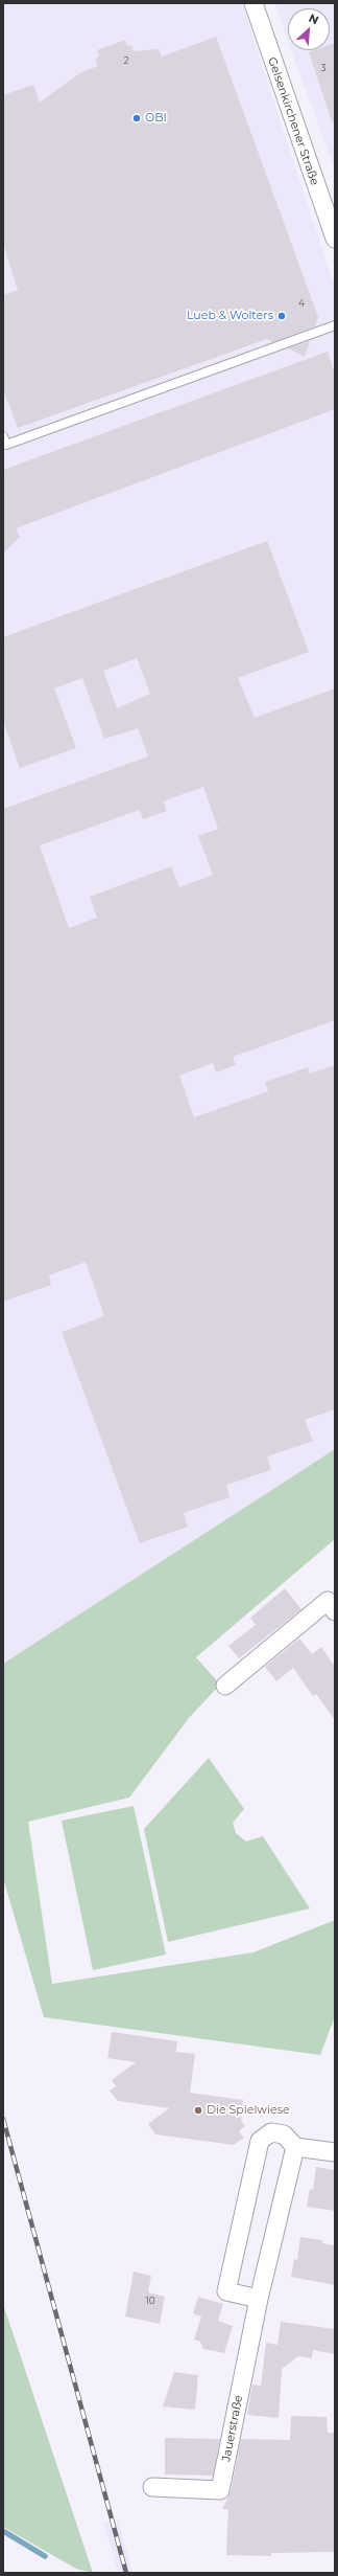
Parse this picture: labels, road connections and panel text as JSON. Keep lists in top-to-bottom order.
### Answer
{
  "streets": {
    "street": ["Gelsenkirchener Straße", "Jauerstraße"]
  },
  "places": ["OBI", "Lueb & Wolters", "Die Spielwiese"],
  "house_numbers": [
    "2",
    "3",
    "4",
    "10"
  ],
  "north": "top right"
}
